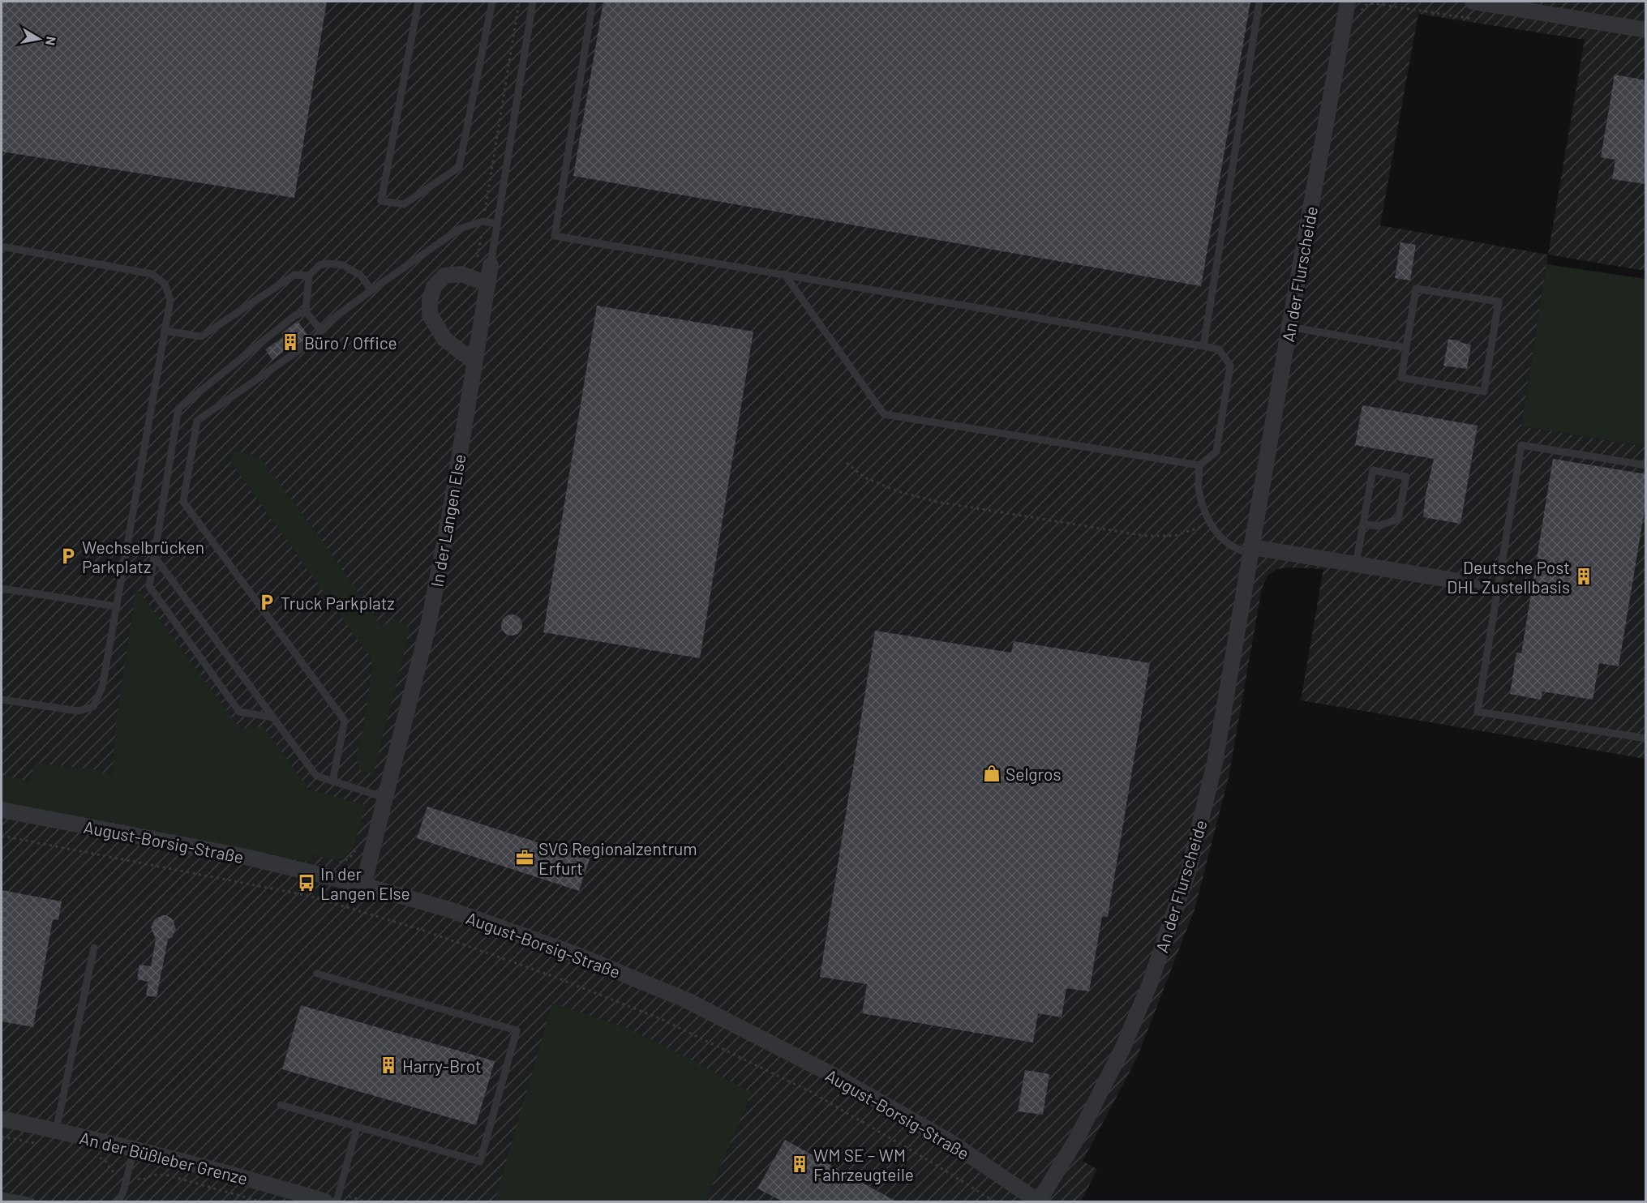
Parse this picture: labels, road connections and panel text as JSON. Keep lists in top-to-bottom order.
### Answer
{
  "streets": {
    "street": [
      "An der Flurscheide",
      "In der Langen Else",
      "August-Borsig-Straße",
      "An der Büßleber Grenze"
    ]
  },
  "crossings": [
    ["An der Flurscheide", "August-Borsig-Straße"],
    ["In der Langen Else", "August-Borsig-Straße"]
  ],
  "places": {
    "building": [
      "Büro / Office",
      "Deutsche Post DHL Zustellbasis",
      "Harry-Brot",
      "WM SE – WM Fahrzeugteile"
    ],
    "parking": ["Wechselbrücken Parkplatz", "Truck Parkplatz"],
    "shop": ["Selgros"],
    "office": ["SVG Regionalzentrum Erfurt"],
    "bus stop": ["In der Langen Else"]
  },
  "north": "right"
}
